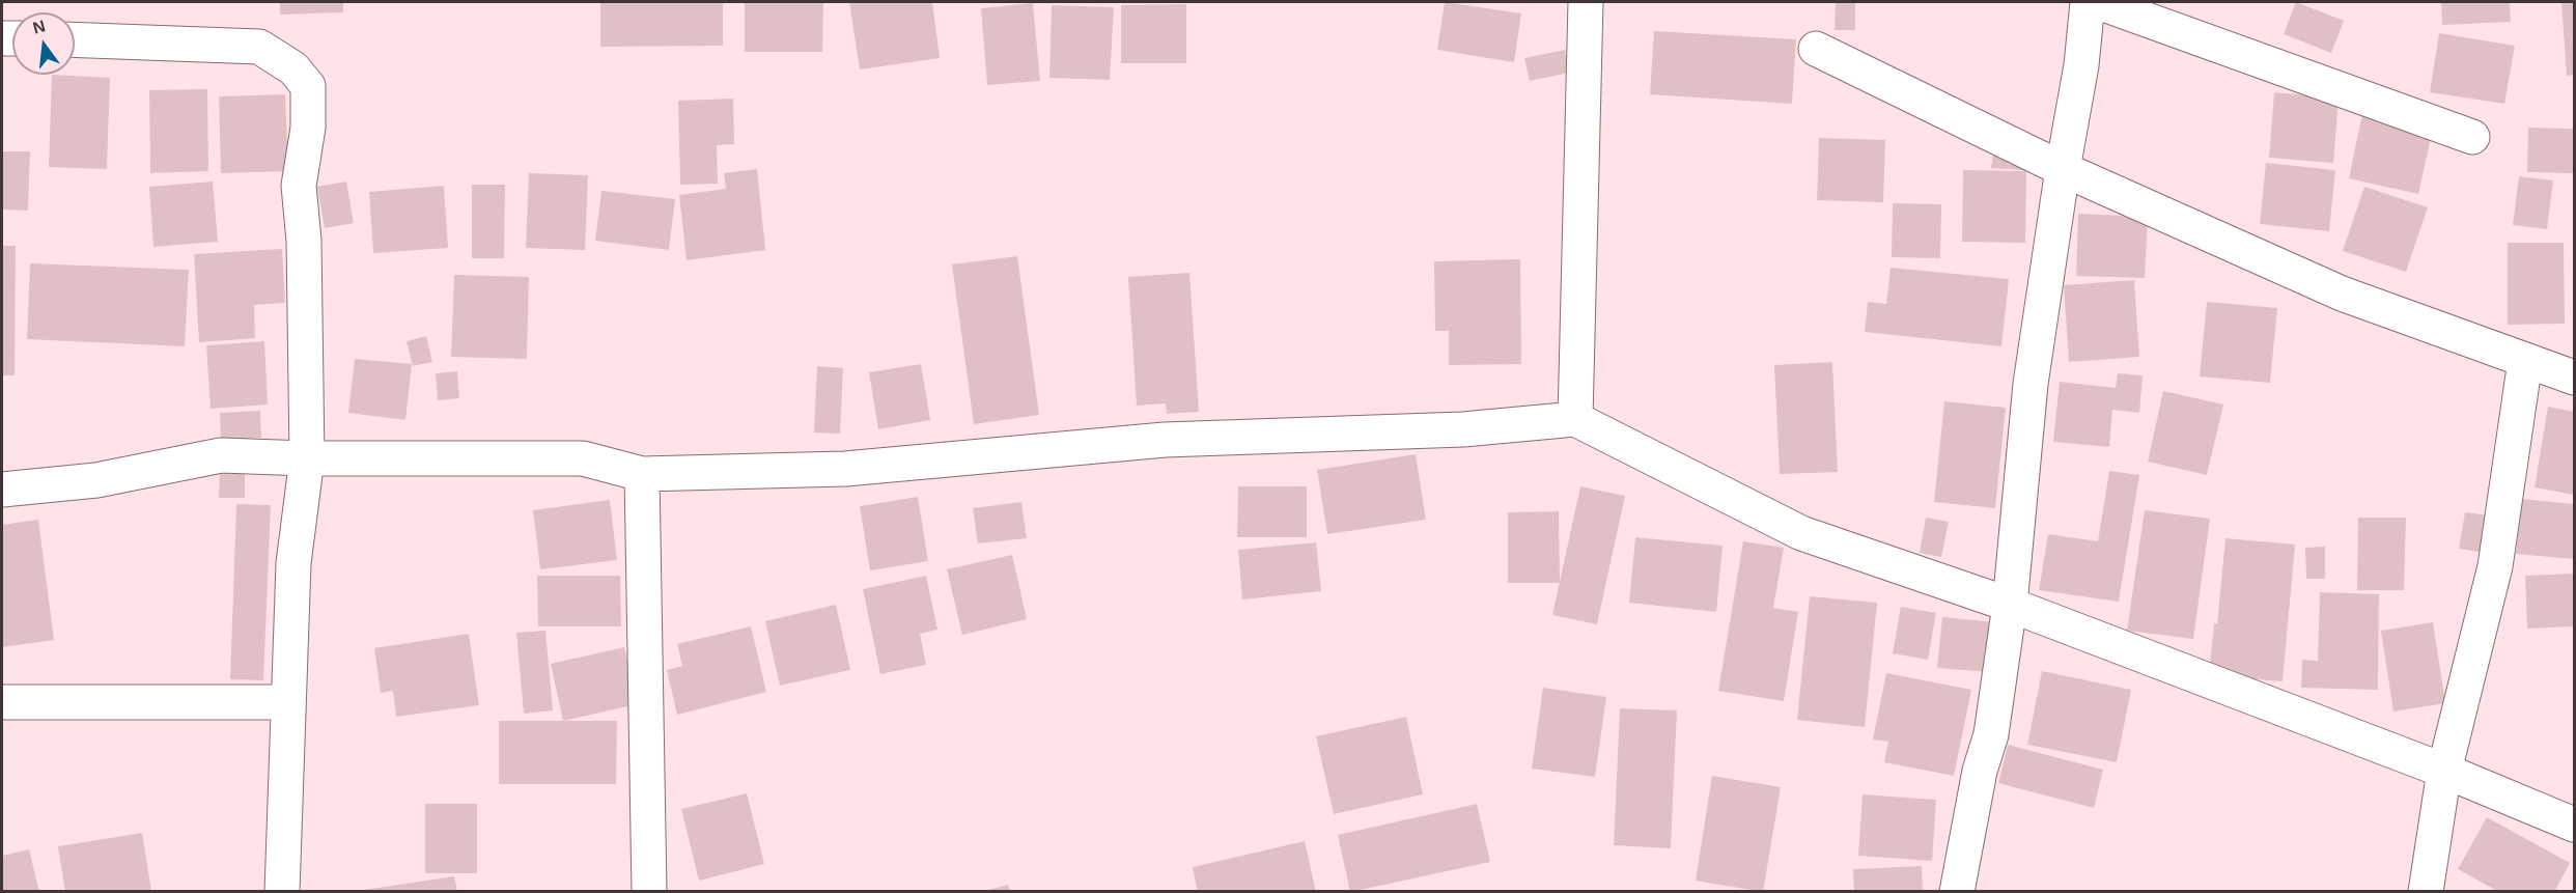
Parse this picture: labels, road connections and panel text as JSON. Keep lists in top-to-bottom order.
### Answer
{
  "north": "top"
}
